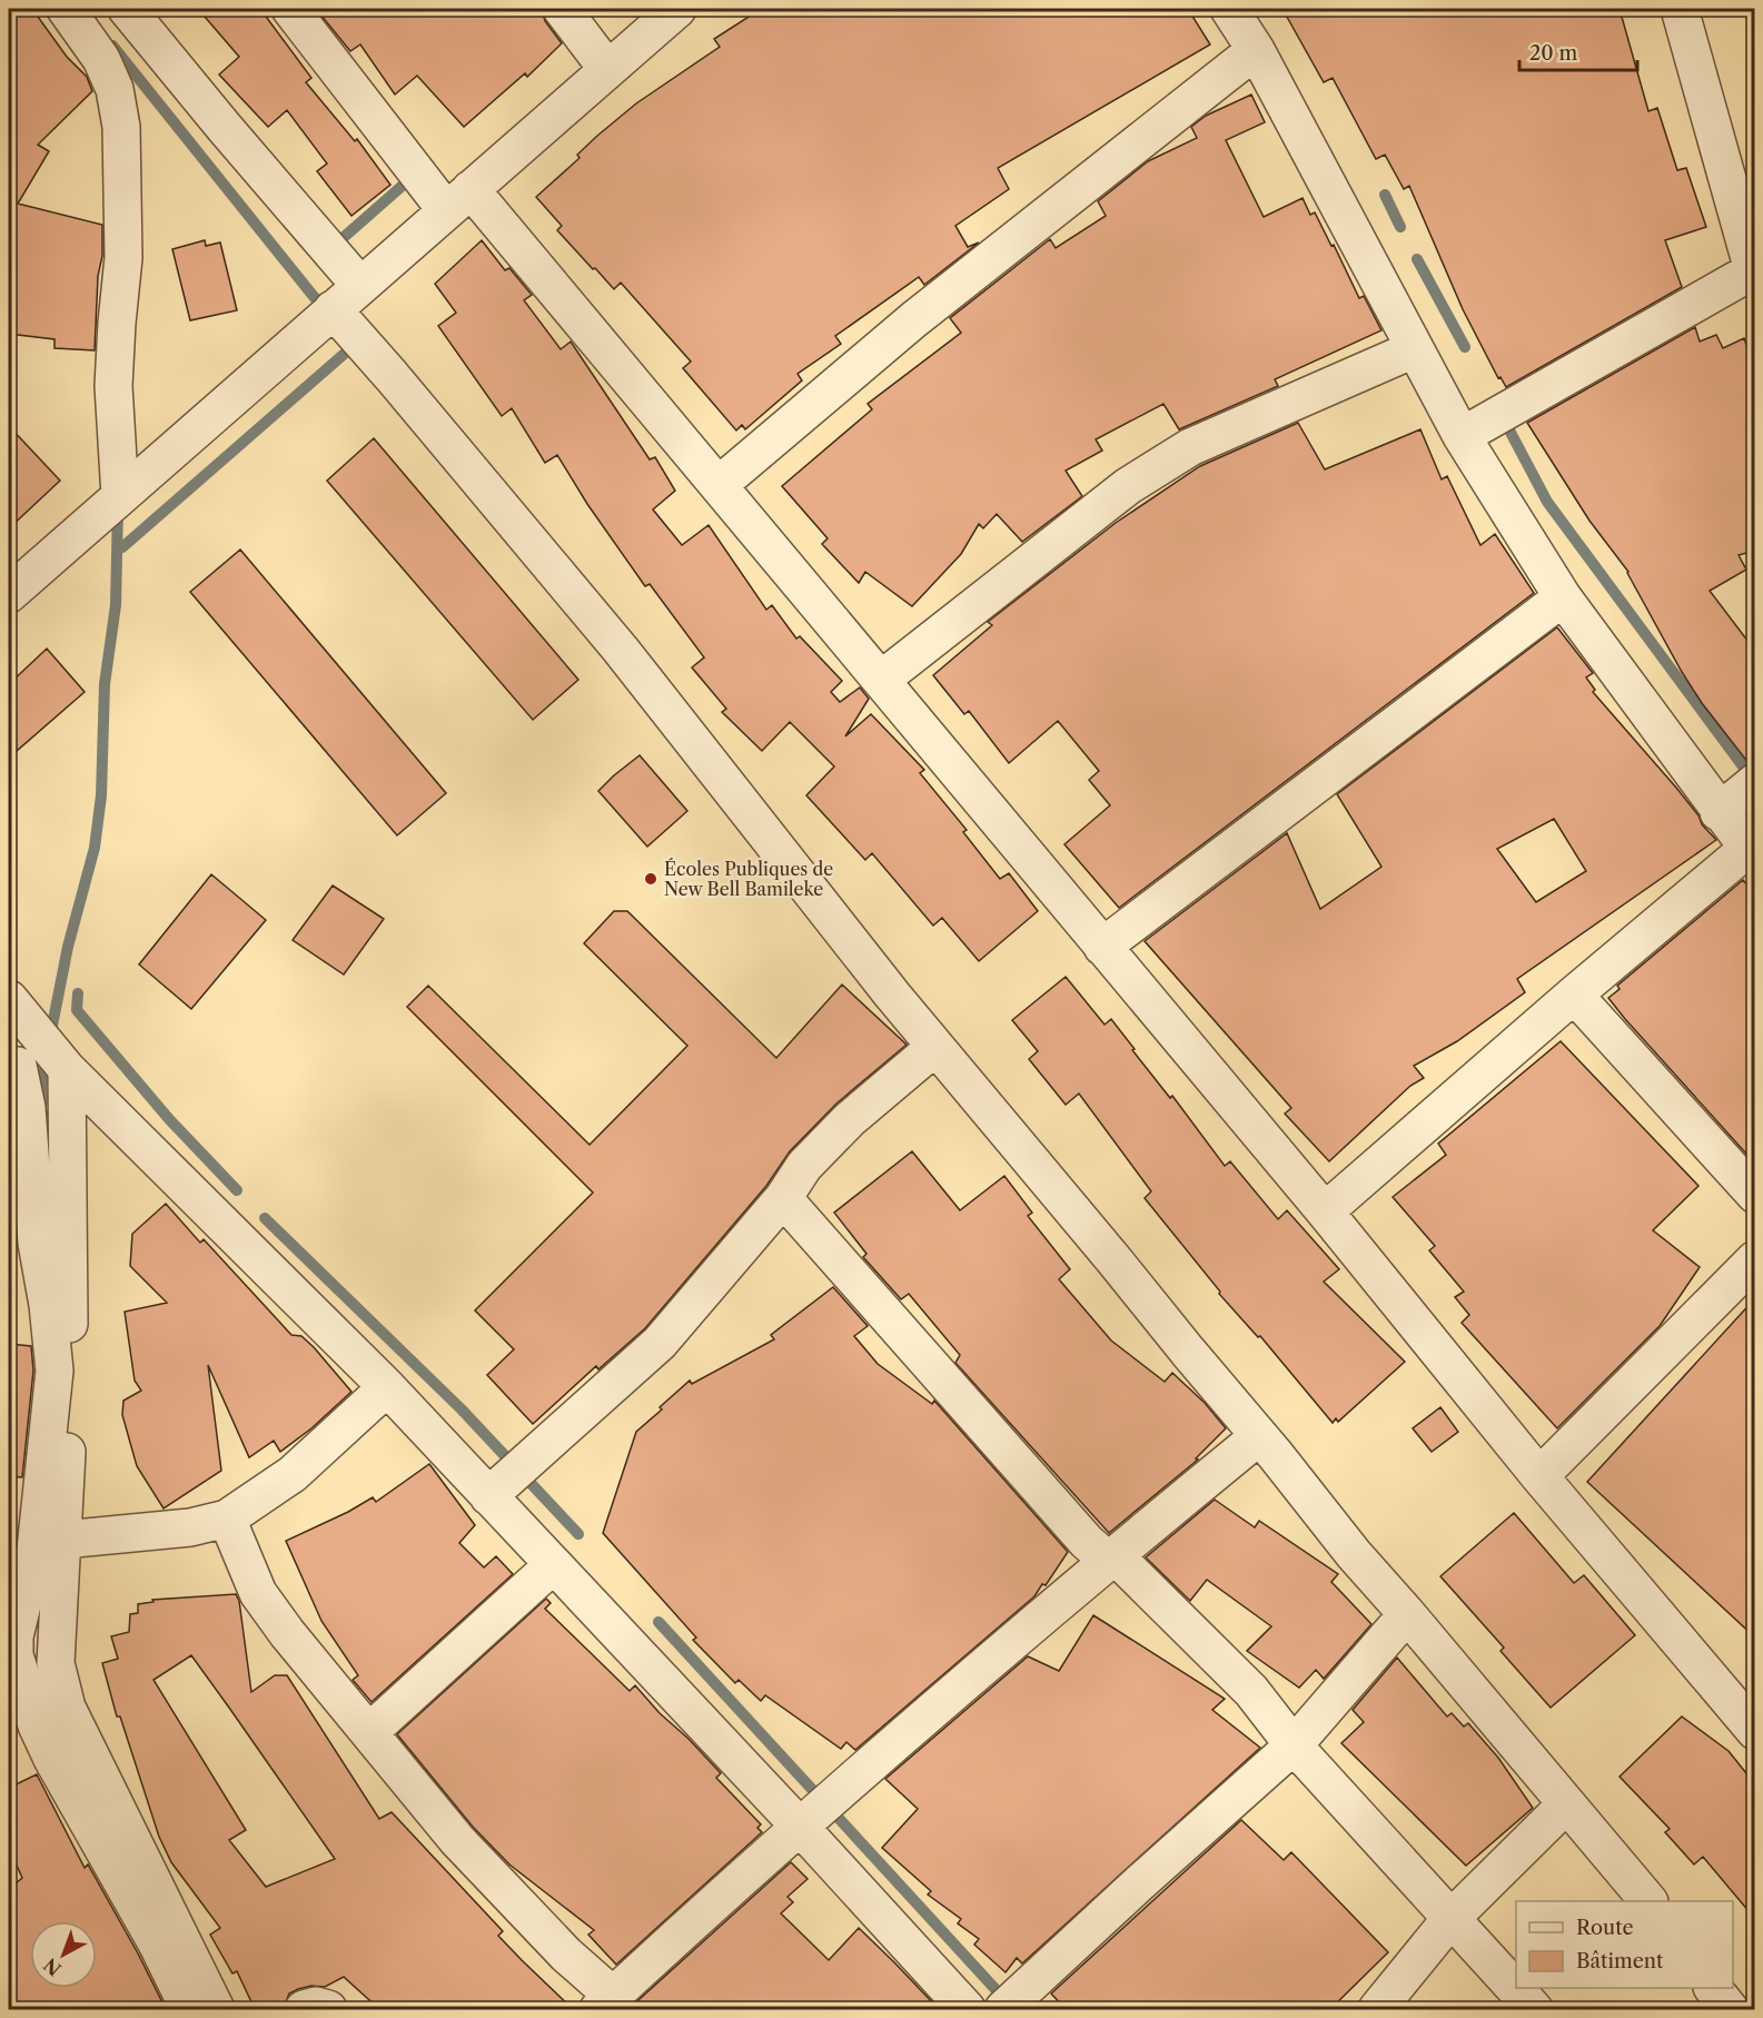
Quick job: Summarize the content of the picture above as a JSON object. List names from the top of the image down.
{
  "places": ["Écoles Publiques de New Bell Bamileke"],
  "legend": ["Route", "Bâtiment"],
  "scale_bar": "20 m",
  "north": "bottom left"
}
